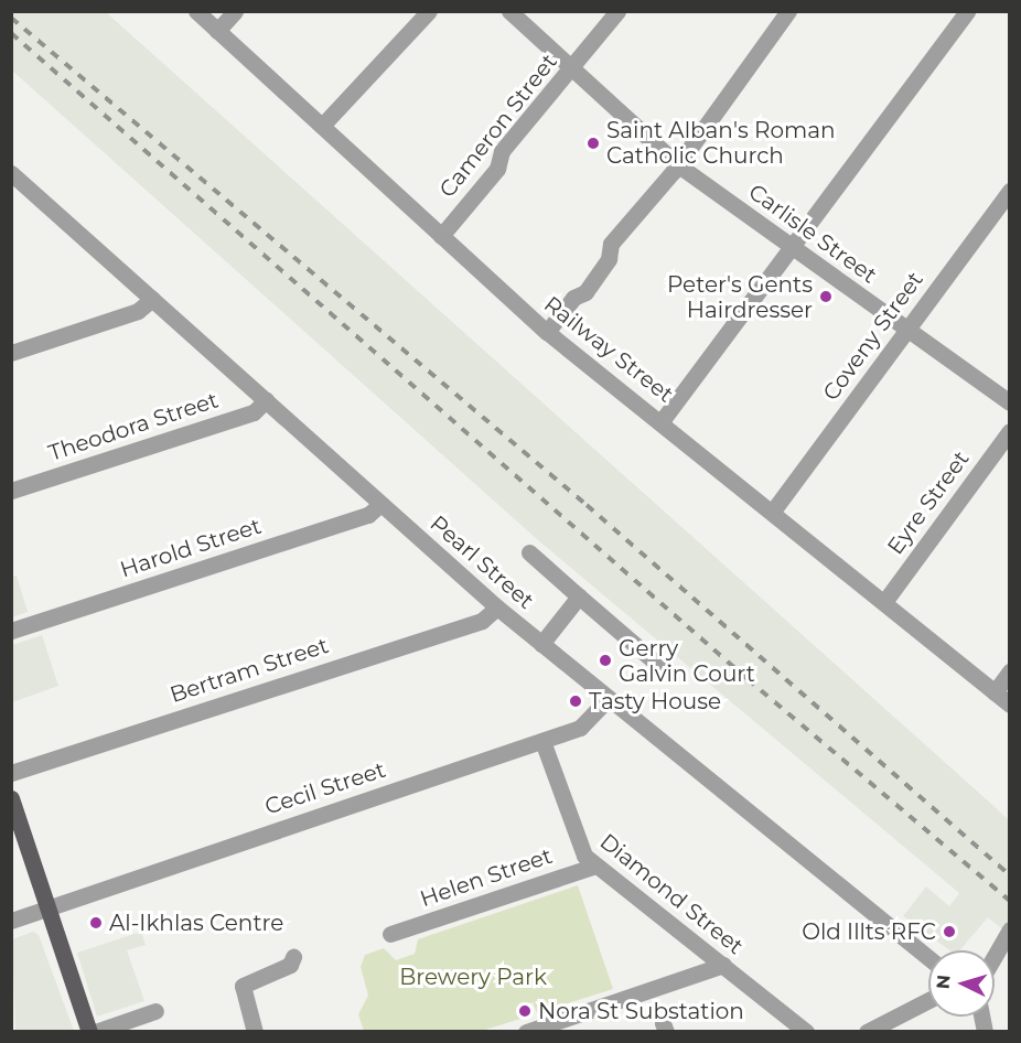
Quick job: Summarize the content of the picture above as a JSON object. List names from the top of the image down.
{
  "streets": {
    "street": [
      "Cameron Street",
      "Carlisle Street",
      "Coveny Street",
      "Railway Street",
      "Theodora Street",
      "Eyre Street",
      "Harold Street",
      "Pearl Street",
      "Bertram Street",
      "Cecil Street",
      "Helen Street",
      "Diamond Street"
    ]
  },
  "crossings": [
    ["Cameron Street", "Carlisle Street"],
    ["Cameron Street", "Railway Street"],
    ["Carlisle Street", "Coveny Street"],
    ["Coveny Street", "Railway Street"],
    ["Railway Street", "Eyre Street"],
    ["Theodora Street", "Pearl Street"],
    ["Harold Street", "Pearl Street"],
    ["Pearl Street", "Bertram Street"],
    ["Pearl Street", "Cecil Street"],
    ["Cecil Street", "Diamond Street"],
    ["Helen Street", "Diamond Street"]
  ],
  "parks": ["Brewery Park"],
  "places": [
    "Saint Alban's Roman Catholic Church",
    "Peter's Gents Hairdresser",
    "Gerry Galvin Court",
    "Tasty House",
    "Al-Ikhlas Centre",
    "Old Illts RFC",
    "Nora St Substation"
  ],
  "north": "left"
}
